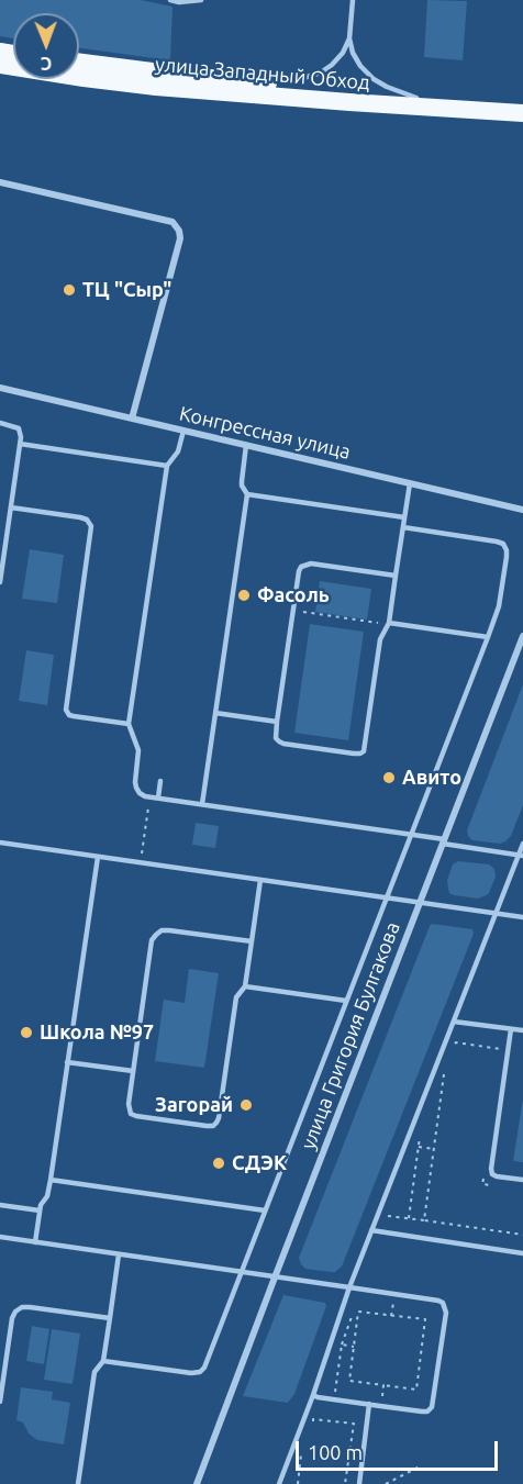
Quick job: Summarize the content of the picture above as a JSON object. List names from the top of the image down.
{
  "streets": {
    "highway": ["улица Западный Обход"],
    "street": ["Конгрессная улица", "улица Григория Булгакова"]
  },
  "places": [
    "ТЦ \"Сыр\"",
    "Фасоль",
    "Авито",
    "Школа №97",
    "Загорай",
    "СДЭК"
  ],
  "scale_bar": "100 m",
  "north": "bottom"
}
